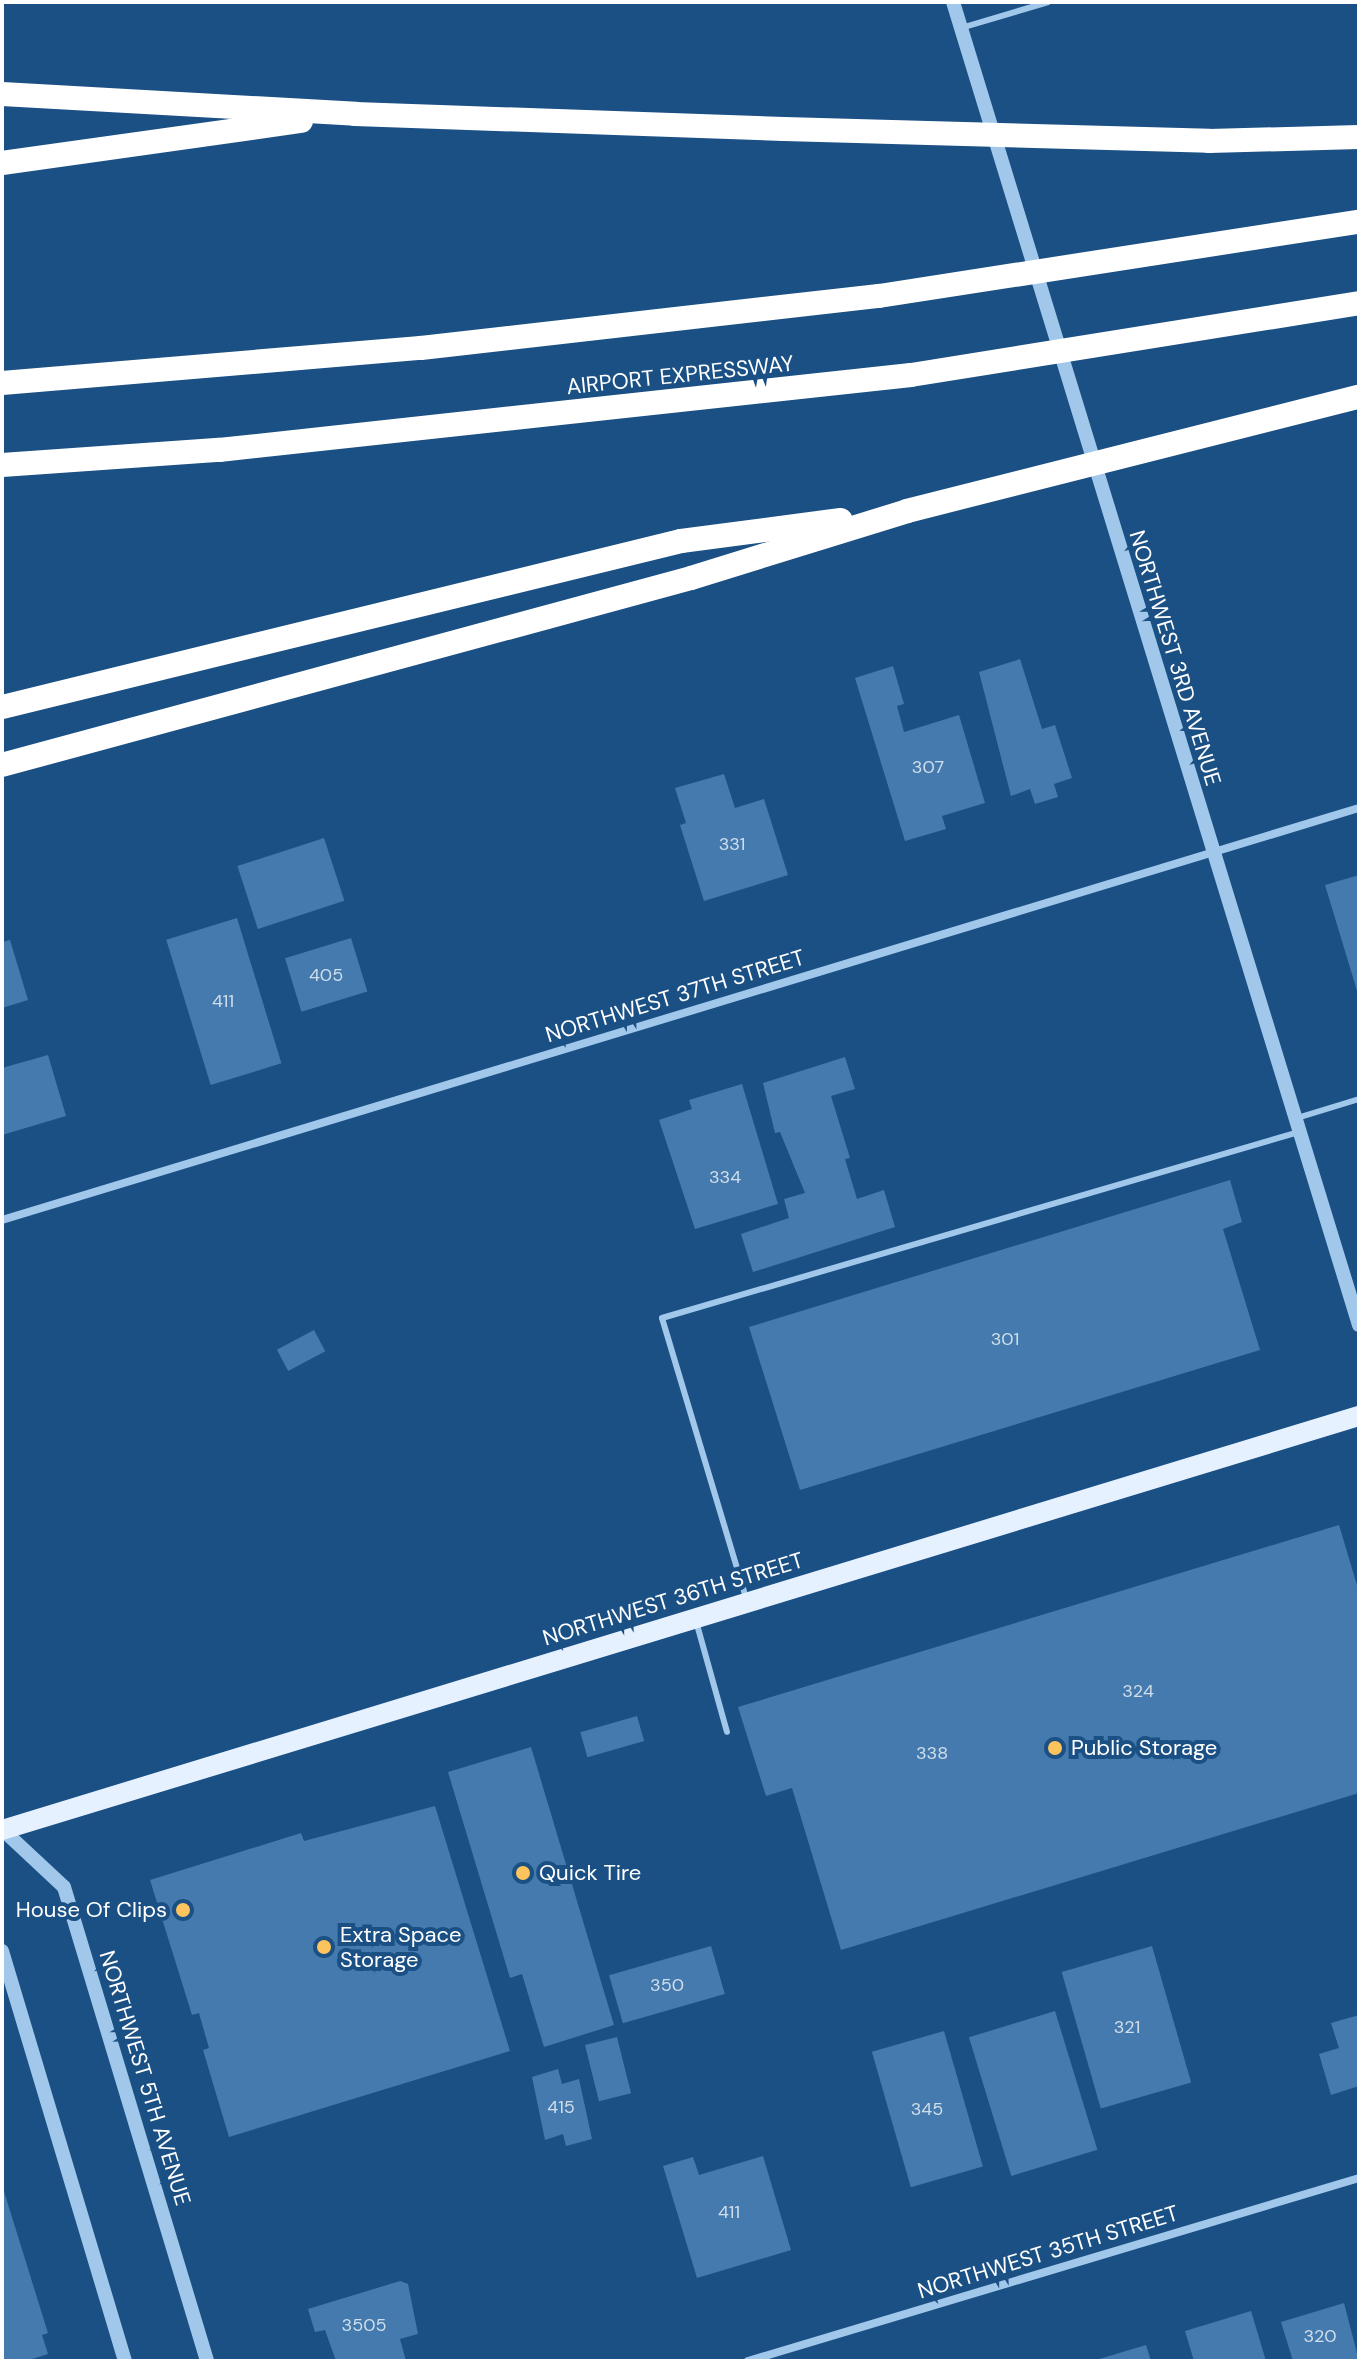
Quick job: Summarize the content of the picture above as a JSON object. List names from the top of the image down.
{
  "streets": {
    "highway": ["AIRPORT EXPRESSWAY"],
    "main road": ["NORTHWEST 36TH STREET"],
    "street": [
      "NORTHWEST 3RD AVENUE",
      "NORTHWEST 37TH STREET",
      "NORTHWEST 5TH AVENUE",
      "NORTHWEST 35TH STREET"
    ]
  },
  "crossings": [
    ["NORTHWEST 3RD AVENUE", "NORTHWEST 37TH STREET"],
    ["NORTHWEST 36TH STREET", "NORTHWEST 5TH AVENUE"]
  ],
  "places": [
    "Public Storage",
    "Quick Tire",
    "House Of Clips",
    "Extra Space Storage"
  ],
  "house_numbers": [
    "307",
    "331",
    "405",
    "411",
    "334",
    "301",
    "324",
    "338",
    "350",
    "321",
    "415",
    "345",
    "411",
    "3505",
    "320"
  ]
}
